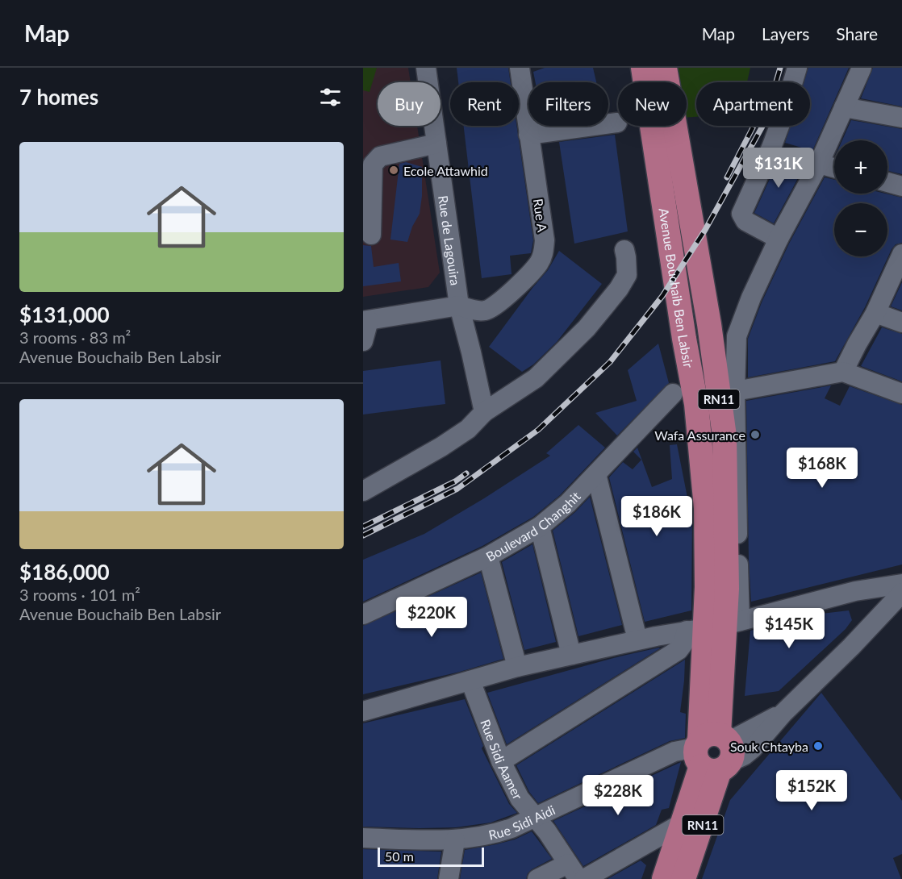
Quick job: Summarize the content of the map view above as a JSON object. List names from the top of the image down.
{
  "streets": {
    "main road": ["Avenue Bouchaib Ben Labsir", "RN11"],
    "street": [
      "Rue A",
      "Rue de Lagouira",
      "Boulevard Changhit",
      "Rue Sidi Aamer",
      "Rue Sidi Aidi"
    ]
  },
  "crossings": [
    ["Rue A", "Rue de Lagouira"],
    ["Avenue Bouchaib Ben Labsir", "Rue Sidi Aidi"],
    ["Rue Sidi Aamer", "Rue Sidi Aidi"]
  ],
  "places": ["Ecole Attawhid", "Wafa Assurance", "Souk Chtayba"],
  "scale_bar": "50 m",
  "page": {
    "header": "Map",
    "nav": ["Map", "Layers", "Share"],
    "heading": "7 homes",
    "chip": [
      "Buy",
      "Rent",
      "Filters",
      "New",
      "Apartment"
    ],
    "list": [
      {
        "name": "$131,000",
        "note": "3 rooms · 83 m² · Avenue Bouchaib Ben Labsir"
      },
      {
        "name": "$186,000",
        "note": "3 rooms · 101 m² · Avenue Bouchaib Ben Labsir"
      }
    ],
    "map_buttons": ["+", "−"],
    "price": [
      "$131K",
      "$168K",
      "$186K",
      "$220K",
      "$145K",
      "$152K",
      "$228K"
    ],
    "scale": "50 m"
  }
}
